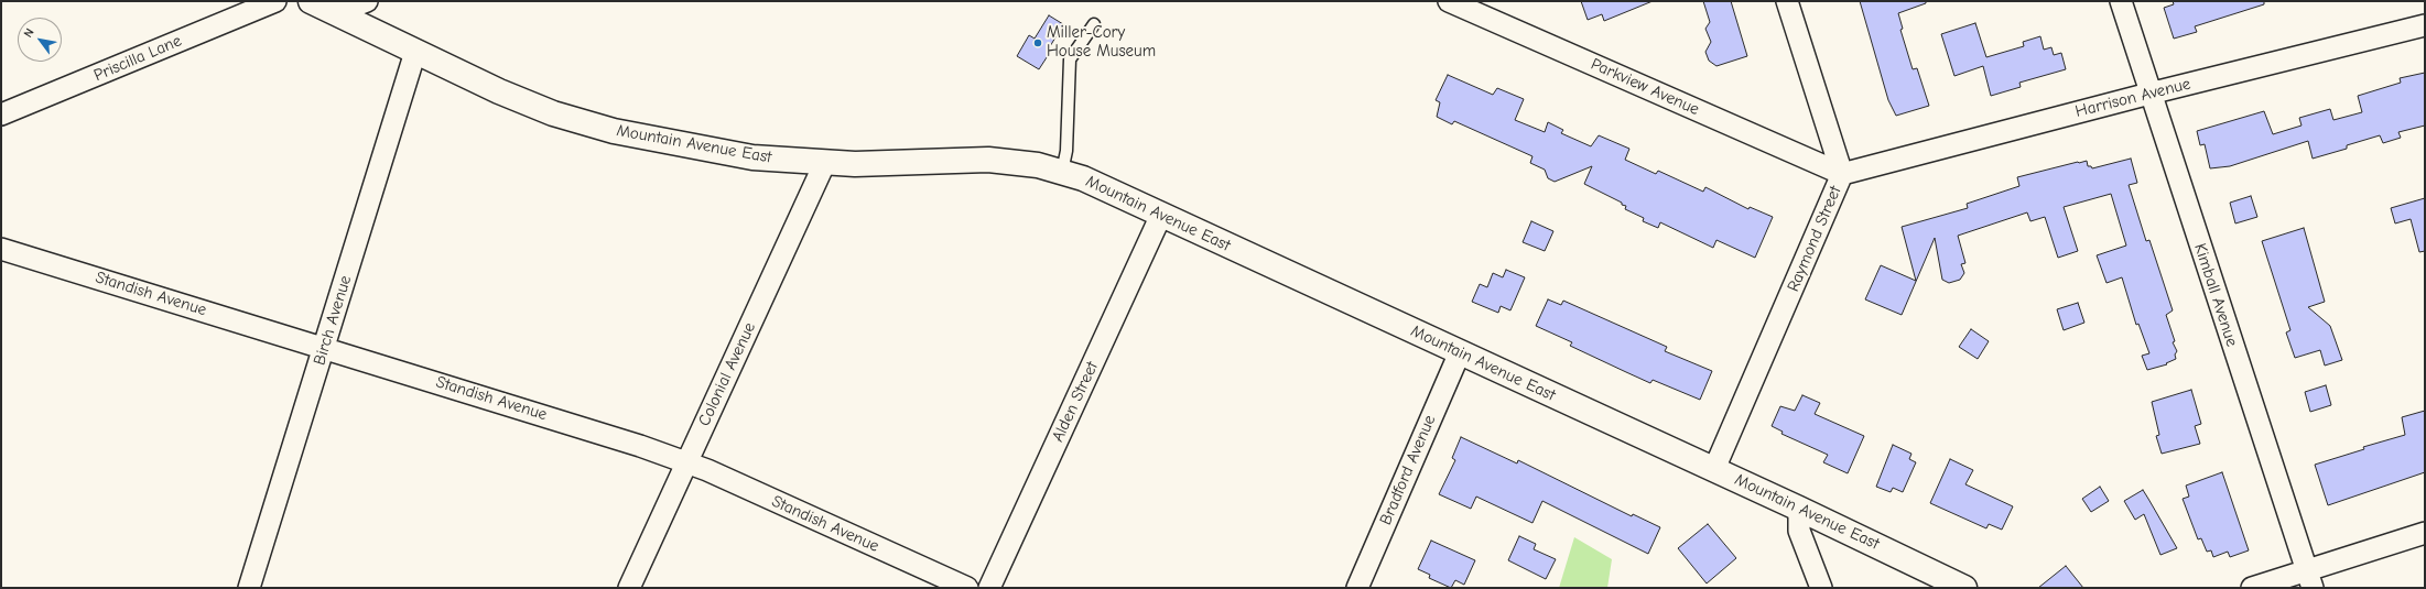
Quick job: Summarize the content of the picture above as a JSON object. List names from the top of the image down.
{
  "streets": {
    "street": [
      "Priscilla Lane",
      "Parkview Avenue",
      "Harrison Avenue",
      "Mountain Avenue East",
      "Raymond Street",
      "Standish Avenue",
      "Kimball Avenue",
      "Birch Avenue",
      "Colonial Avenue",
      "Alden Street",
      "Bradford Avenue"
    ]
  },
  "crossings": [
    ["Parkview Avenue", "Harrison Avenue"],
    ["Parkview Avenue", "Raymond Street"],
    ["Harrison Avenue", "Raymond Street"],
    ["Harrison Avenue", "Kimball Avenue"],
    ["Mountain Avenue East", "Raymond Street"],
    ["Mountain Avenue East", "Birch Avenue"],
    ["Mountain Avenue East", "Colonial Avenue"],
    ["Mountain Avenue East", "Alden Street"],
    ["Mountain Avenue East", "Bradford Avenue"],
    ["Standish Avenue", "Birch Avenue"],
    ["Standish Avenue", "Colonial Avenue"]
  ],
  "places": ["Miller-Cory House Museum"],
  "north": "top left"
}
